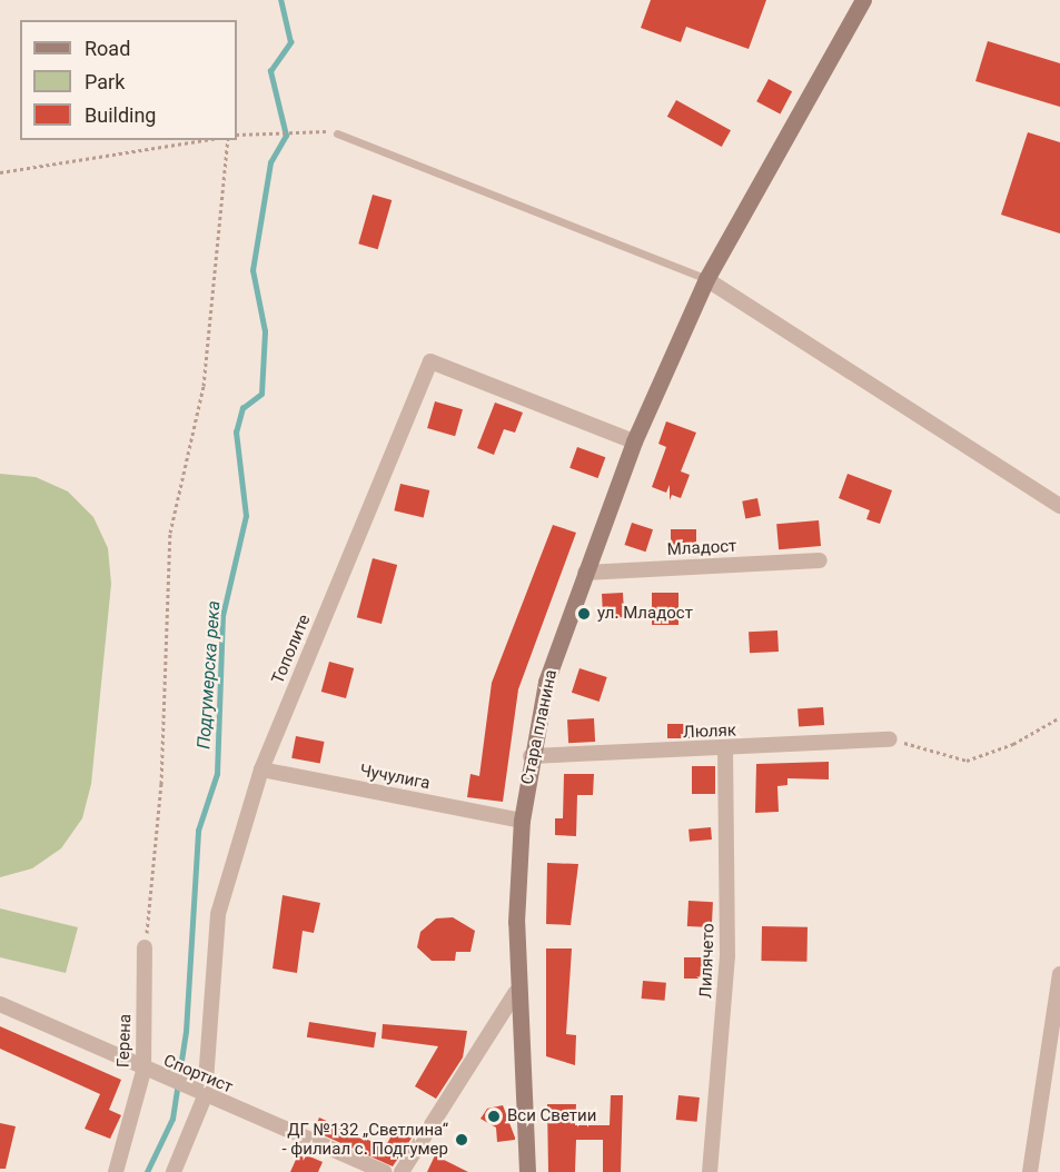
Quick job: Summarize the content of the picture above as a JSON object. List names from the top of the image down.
{
  "streets": {
    "street": [
      "Младост",
      "Тополите",
      "Стара планина",
      "Люляк",
      "Чучулига",
      "Лилячето",
      "Герена",
      "Спортист"
    ]
  },
  "crossings": [
    ["Младост", "Стара планина"],
    ["Тополите", "Стара планина"],
    ["Тополите", "Чучулига"],
    ["Тополите", "Спортист"],
    ["Стара планина", "Люляк"],
    ["Стара планина", "Чучулига"],
    ["Люляк", "Лилячето"],
    ["Герена", "Спортист"]
  ],
  "water": ["Подгумерска река"],
  "places": ["ул. Младост", "Вси Светии", "ДГ №132 „Светлина“ - филиал с. Подгумер"],
  "legend": ["Road", "Park", "Building"]
}
